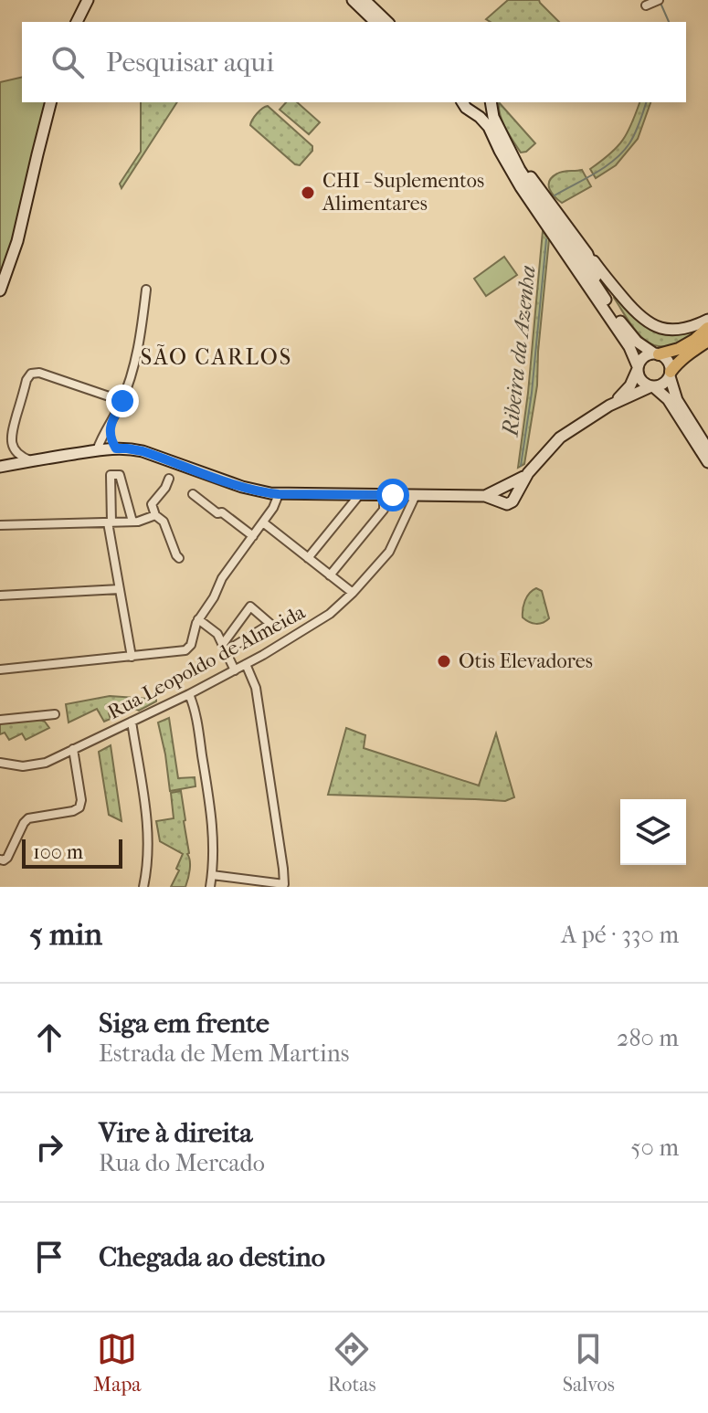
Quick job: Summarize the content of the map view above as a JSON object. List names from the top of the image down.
{
  "streets": {
    "street": ["Rua Leopoldo de Almeida"]
  },
  "districts": ["SÃO CARLOS"],
  "water": ["Ribeira da Azenha"],
  "places": ["CHI - Suplementos Alimentares", "Otis Elevadores"],
  "scale_bar": "100 m",
  "page": {
    "search": "Pesquisar aqui",
    "scale": "100 m",
    "heading": ["5 min", "A pé · 330 m"],
    "list": [
      ["Siga em frente", "Estrada de Mem Martins", "280 m"],
      ["Vire à direita", "Rua do Mercado", "50 m"],
      "Chegada ao destino"
    ],
    "nav": ["Mapa", "Rotas", "Salvos"]
  }
}
